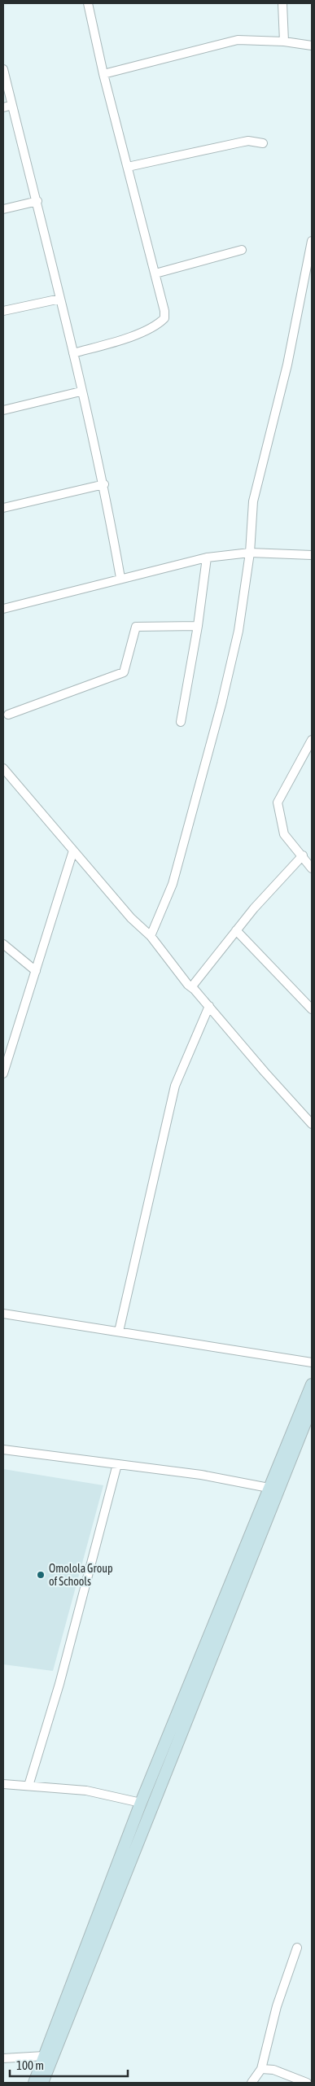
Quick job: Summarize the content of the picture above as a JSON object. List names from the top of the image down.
{
  "places": ["Omolola Group of Schools"],
  "scale_bar": "100 m"
}
